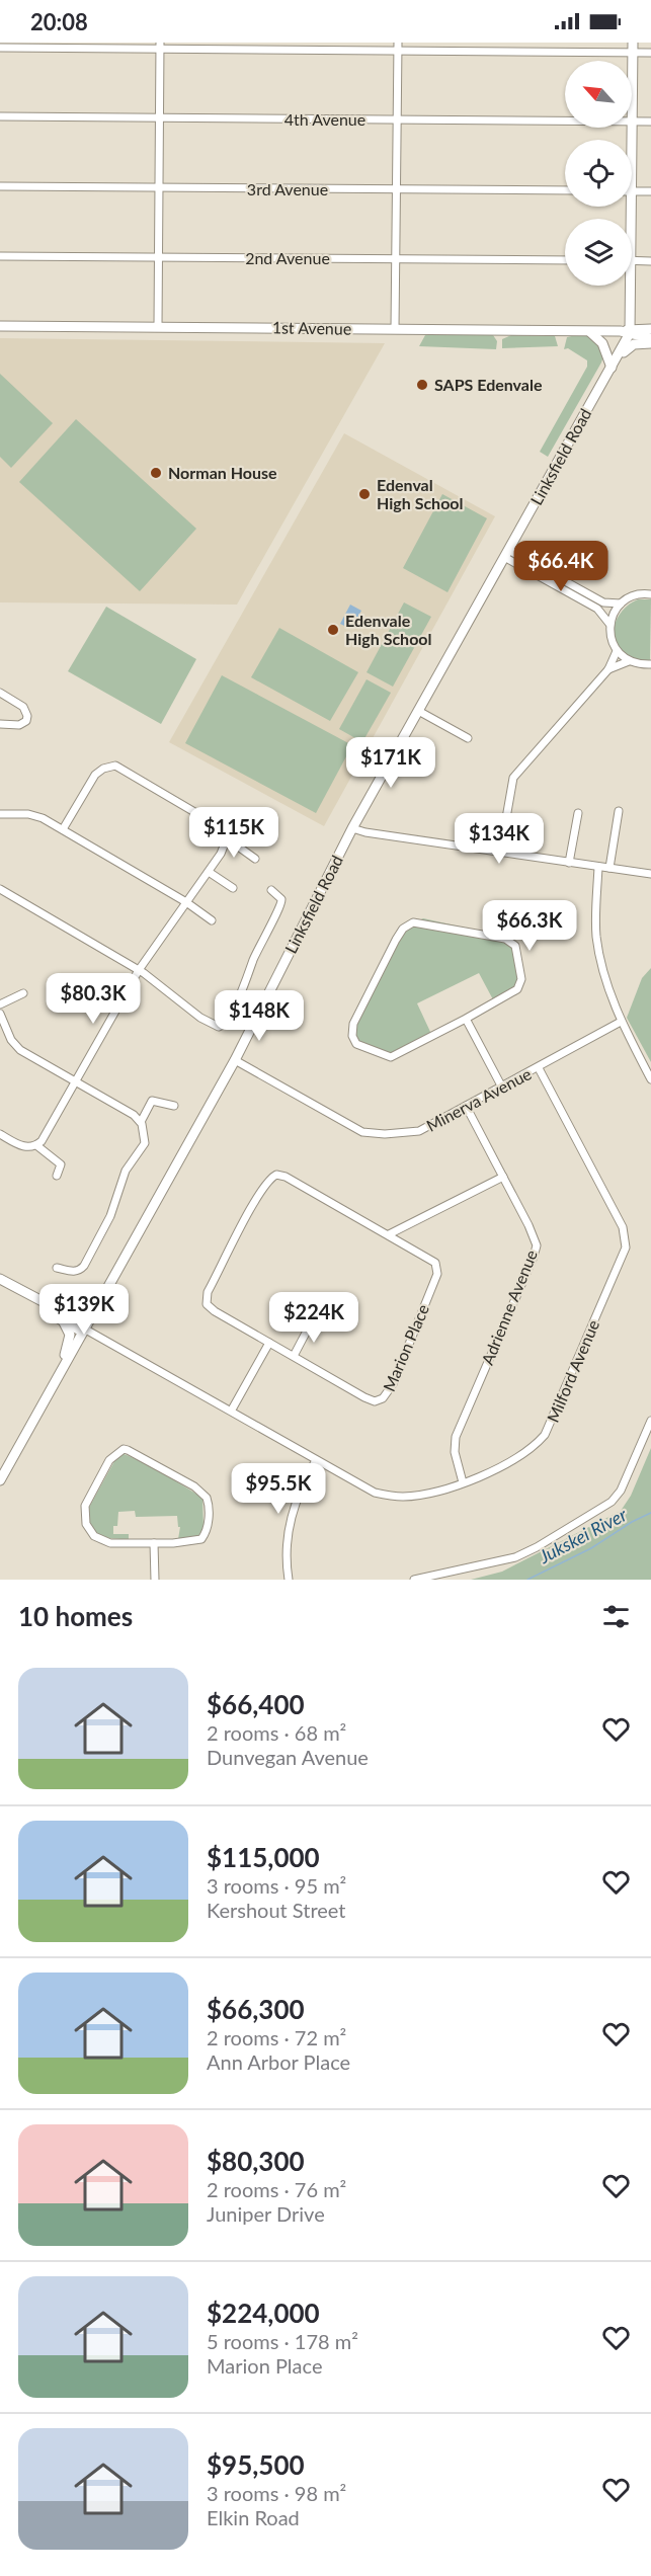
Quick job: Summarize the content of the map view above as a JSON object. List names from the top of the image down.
{
  "streets": {
    "main road": ["1st Avenue", "Linksfield Road"],
    "street": [
      "4th Avenue",
      "3rd Avenue",
      "2nd Avenue",
      "Minerva Avenue",
      "Adrienne Avenue",
      "Marion Place",
      "Milford Avenue"
    ]
  },
  "crossings": [
    ["1st Avenue", "Linksfield Road"],
    ["Linksfield Road", "Minerva Avenue"],
    ["Linksfield Road", "Milford Avenue"],
    ["Minerva Avenue", "Adrienne Avenue"],
    ["Minerva Avenue", "Milford Avenue"],
    ["Adrienne Avenue", "Milford Avenue"]
  ],
  "water": ["Jukskei River"],
  "places": [
    "SAPS Edenvale",
    "Norman House",
    "Edenval High School",
    "Edenvale High School"
  ],
  "north": "top left",
  "page": {
    "status": "20:08",
    "price": [
      "$66.4K",
      "$171K",
      "$115K",
      "$134K",
      "$66.3K",
      "$80.3K",
      "$148K",
      "$139K",
      "$224K",
      "$95.5K"
    ],
    "heading": "10 homes",
    "list": [
      {
        "name": "$66,400",
        "note": "2 rooms · 68 m² · Dunvegan Avenue"
      },
      {
        "name": "$115,000",
        "note": "3 rooms · 95 m² · Kershout Street"
      },
      {
        "name": "$66,300",
        "note": "2 rooms · 72 m² · Ann Arbor Place"
      },
      {
        "name": "$80,300",
        "note": "2 rooms · 76 m² · Juniper Drive"
      },
      {
        "name": "$224,000",
        "note": "5 rooms · 178 m² · Marion Place"
      },
      {
        "name": "$95,500",
        "note": "3 rooms · 98 m² · Elkin Road"
      }
    ]
  }
}
